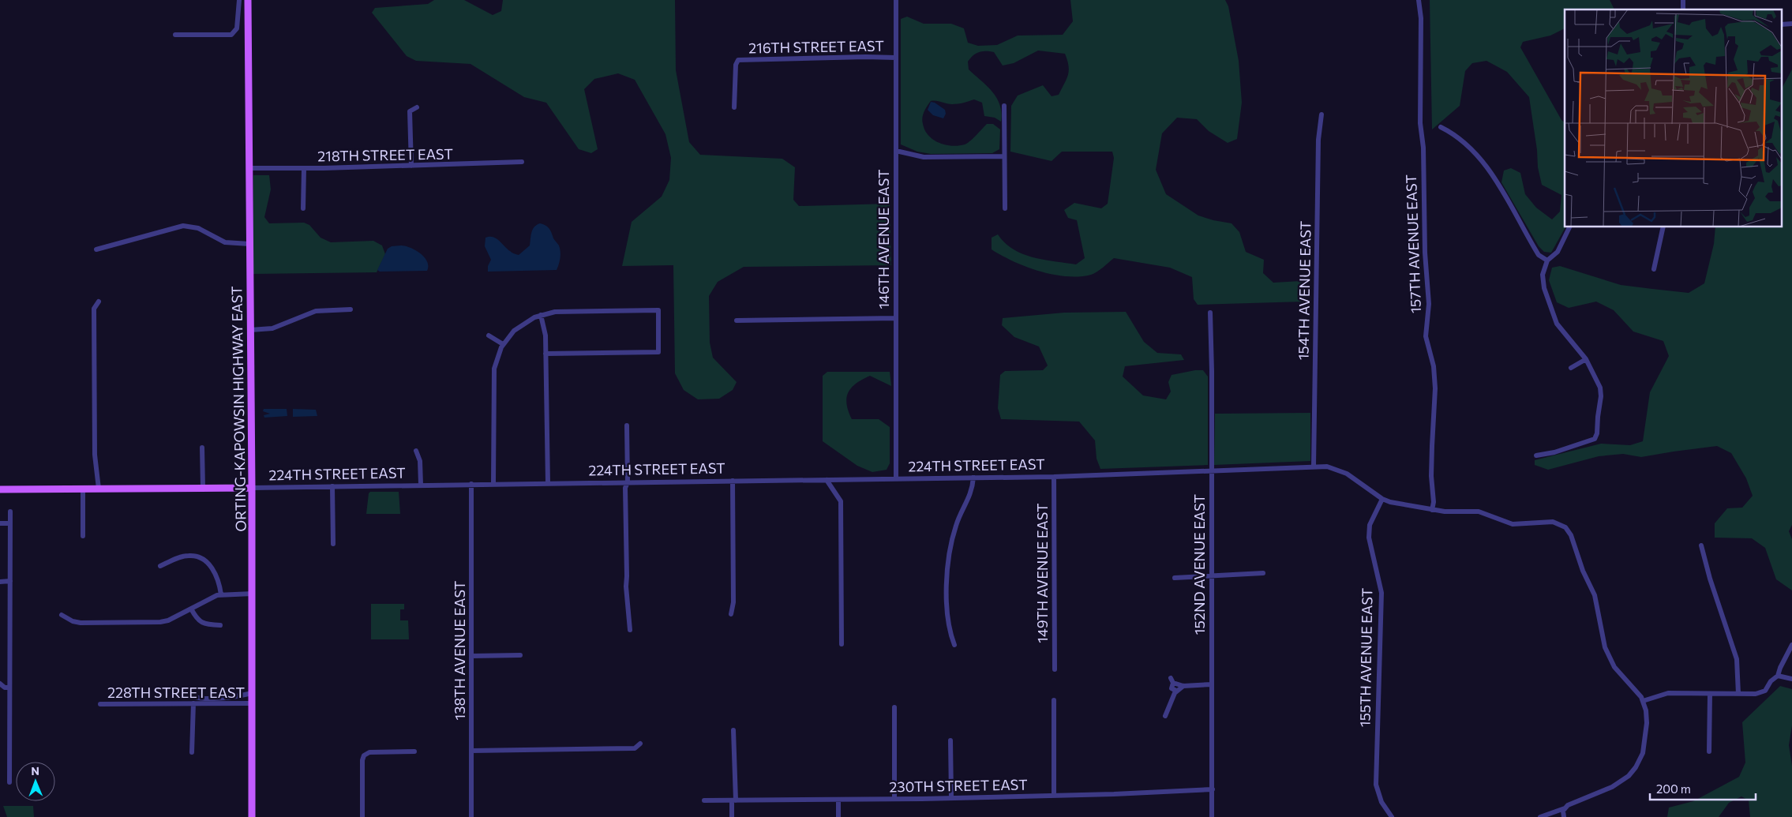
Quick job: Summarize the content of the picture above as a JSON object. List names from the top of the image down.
{
  "streets": {
    "main road": ["ORTING-KAPOWSIN HIGHWAY EAST", "224TH STREET EAST"],
    "street": [
      "216TH STREET EAST",
      "218TH STREET EAST",
      "146TH AVENUE EAST",
      "157TH AVENUE EAST",
      "154TH AVENUE EAST",
      "152ND AVENUE EAST",
      "149TH AVENUE EAST",
      "138TH AVENUE EAST",
      "155TH AVENUE EAST",
      "228TH STREET EAST",
      "230TH STREET EAST"
    ]
  },
  "crossings": [
    ["216TH STREET EAST", "146TH AVENUE EAST"],
    ["218TH STREET EAST", "ORTING-KAPOWSIN HIGHWAY EAST"],
    ["146TH AVENUE EAST", "224TH STREET EAST"],
    ["157TH AVENUE EAST", "224TH STREET EAST"],
    ["154TH AVENUE EAST", "224TH STREET EAST"],
    ["ORTING-KAPOWSIN HIGHWAY EAST", "224TH STREET EAST"],
    ["ORTING-KAPOWSIN HIGHWAY EAST", "228TH STREET EAST"],
    ["224TH STREET EAST", "152ND AVENUE EAST"],
    ["224TH STREET EAST", "149TH AVENUE EAST"],
    ["224TH STREET EAST", "138TH AVENUE EAST"],
    ["224TH STREET EAST", "155TH AVENUE EAST"],
    ["152ND AVENUE EAST", "230TH STREET EAST"]
  ],
  "scale_bar": "200 m",
  "north": "top"
}
